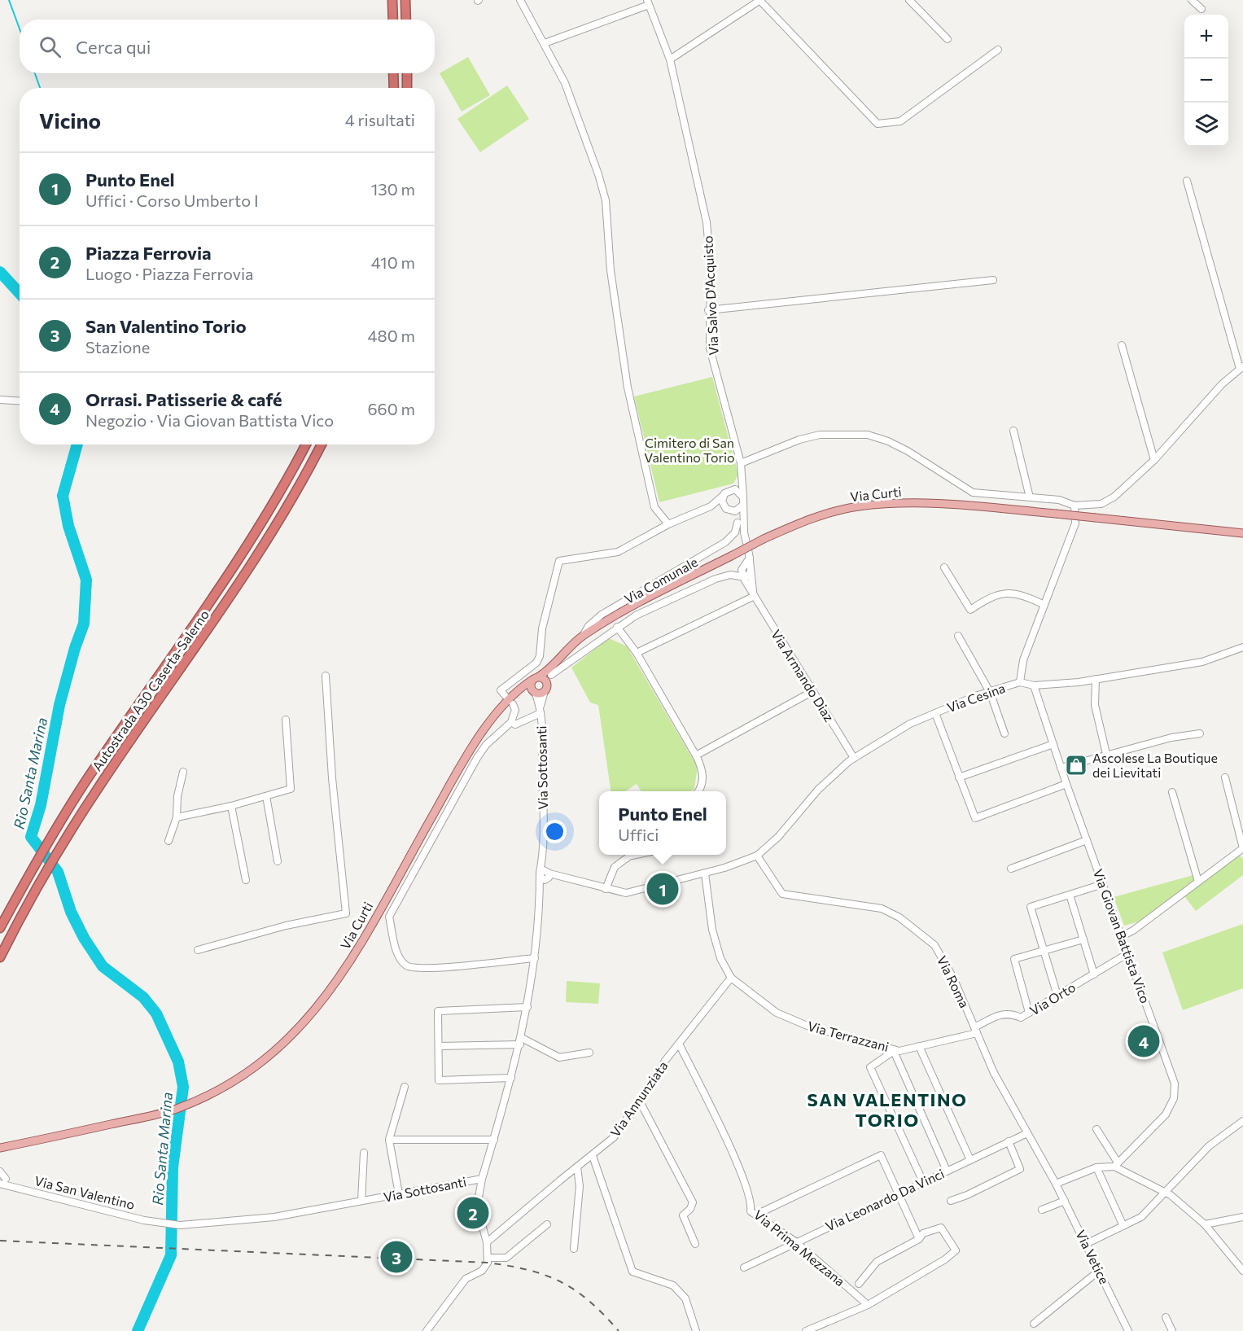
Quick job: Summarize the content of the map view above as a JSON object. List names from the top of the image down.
{
  "streets": {
    "highway": ["Autostrada A30 Caserta-Salerno"],
    "main road": ["Via Curti"],
    "street": [
      "Via Salvo D'Acquisto",
      "Via Comunale",
      "Via Armando Diaz",
      "Via Cesina",
      "Via Sottosanti",
      "Via Giovan Battista Vico",
      "Via Roma",
      "Via Orto",
      "Via Terrazzani",
      "Via Annunziata",
      "Via San Valentino",
      "Via Leonardo Da Vinci",
      "Via Prima Mezzana",
      "Via Vetice"
    ]
  },
  "crossings": [
    ["Via Curti", "Via Comunale"],
    ["Via Curti", "Via Sottosanti"],
    ["Via Armando Diaz", "Via Cesina"],
    ["Via Cesina", "Via Giovan Battista Vico"],
    ["Via Cesina", "Via Roma"],
    ["Via Sottosanti", "Via San Valentino"],
    ["Via Giovan Battista Vico", "Via Orto"],
    ["Via Roma", "Via Orto"],
    ["Via Roma", "Via Terrazzani"],
    ["Via Roma", "Via Leonardo Da Vinci"],
    ["Via Roma", "Via Vetice"],
    ["Via Orto", "Via Terrazzani"],
    ["Via Terrazzani", "Via Annunziata"],
    ["Via Annunziata", "Via Prima Mezzana"],
    ["Via Leonardo Da Vinci", "Via Prima Mezzana"],
    ["Via Leonardo Da Vinci", "Via Vetice"]
  ],
  "districts": ["SAN VALENTINO TORIO"],
  "water": ["Rio Santa Marina"],
  "parks": ["Cimitero di San Valentino Torio"],
  "places": {
    "shop": ["Ascolese La Boutique dei Lievitati"]
  },
  "page": {
    "map_buttons": ["+", "−"],
    "search": "Cerca qui",
    "heading": ["Vicino", "4 risultati"],
    "list": [
      {
        "mark": "1",
        "name": "Punto Enel",
        "note": "Uffici · Corso Umberto I",
        "value": "130 m"
      },
      {
        "mark": "2",
        "name": "Piazza Ferrovia",
        "note": "Luogo · Piazza Ferrovia",
        "value": "410 m"
      },
      {
        "mark": "3",
        "name": "San Valentino Torio",
        "note": "Stazione",
        "value": "480 m"
      },
      {
        "mark": "4",
        "name": "Orrasi. Patisserie & café",
        "note": "Negozio · Via Giovan Battista Vico",
        "value": "660 m"
      }
    ],
    "popup": ["Punto Enel", "Uffici"],
    "pins": [
      "1",
      "4",
      "2",
      "3"
    ]
  }
}
